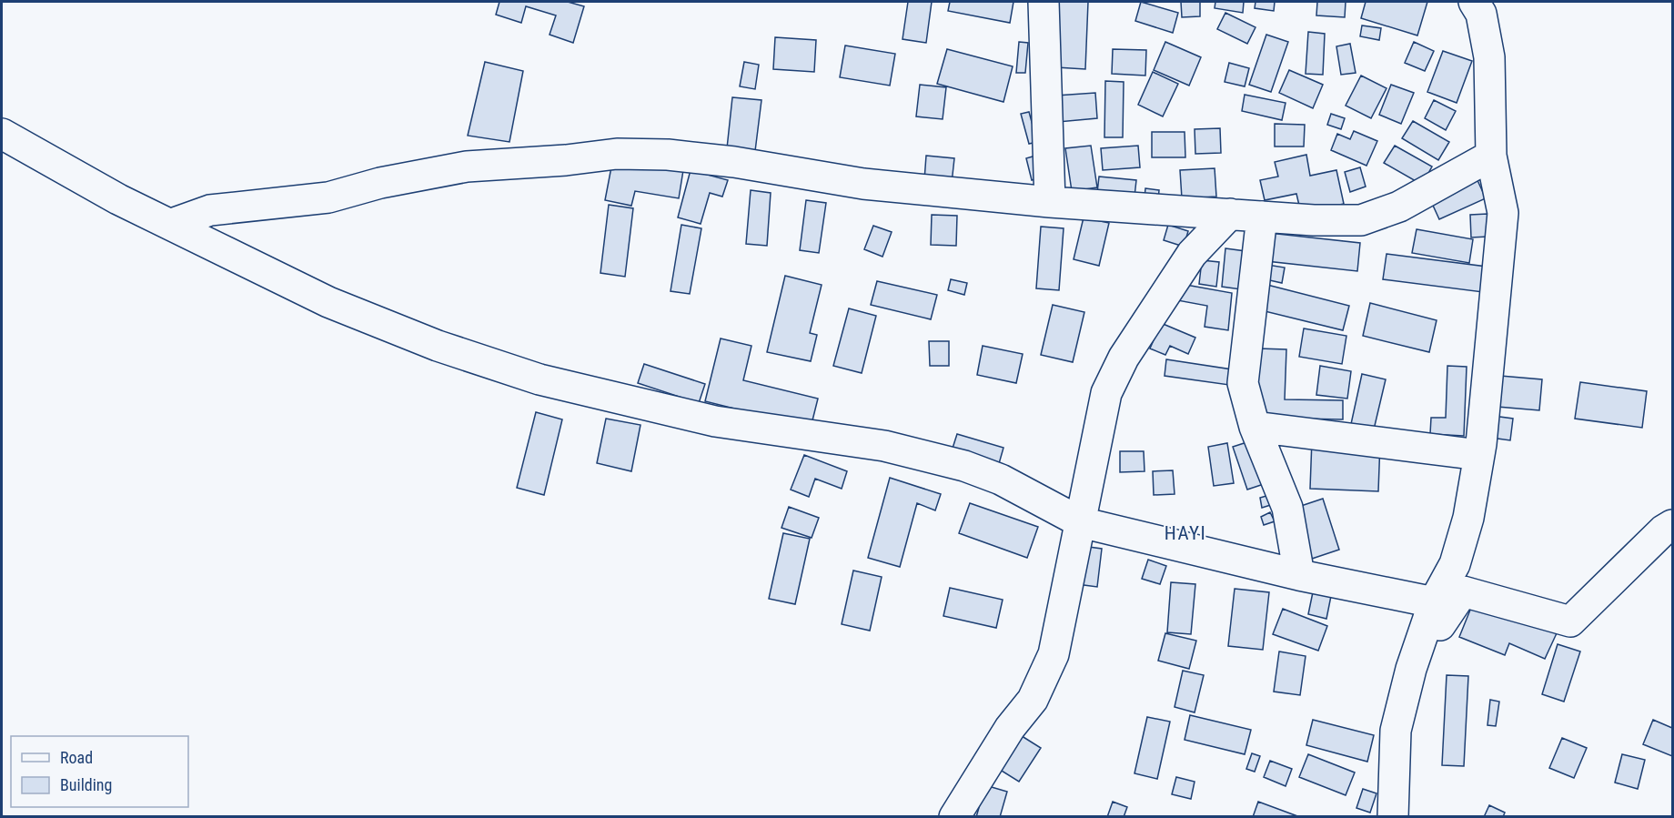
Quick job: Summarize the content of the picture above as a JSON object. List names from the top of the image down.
{
  "districts": ["HAYI"],
  "legend": ["Road", "Building"]
}
